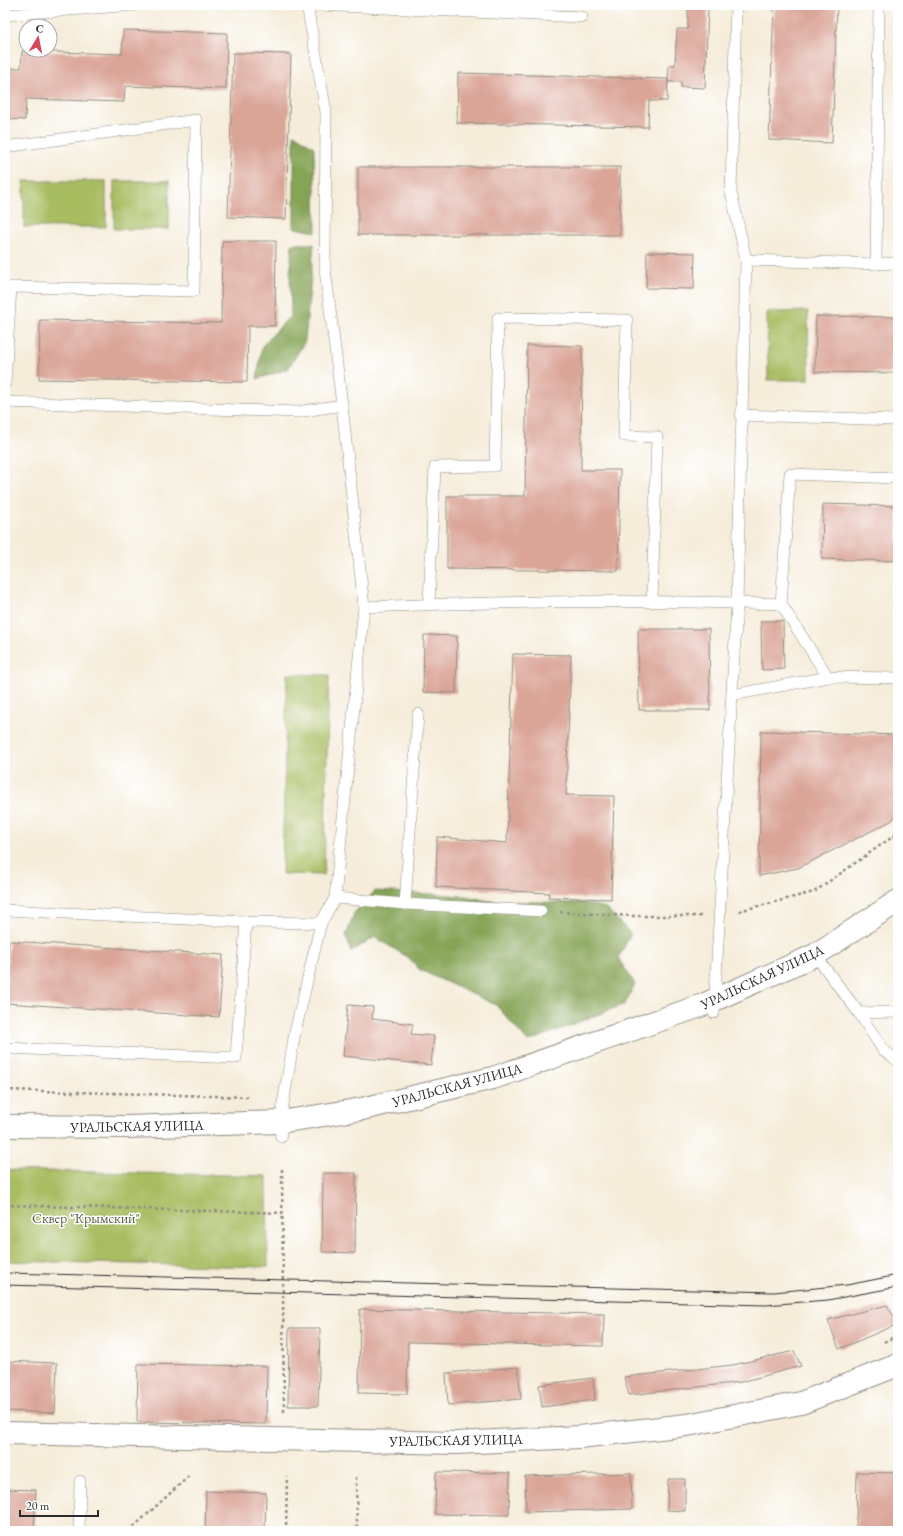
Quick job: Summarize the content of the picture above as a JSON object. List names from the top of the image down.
{
  "streets": {
    "main road": ["УРАЛЬСКАЯ УЛИЦА"]
  },
  "parks": ["Сквер \"Крымский\""],
  "scale_bar": "20 m",
  "north": "top"
}
